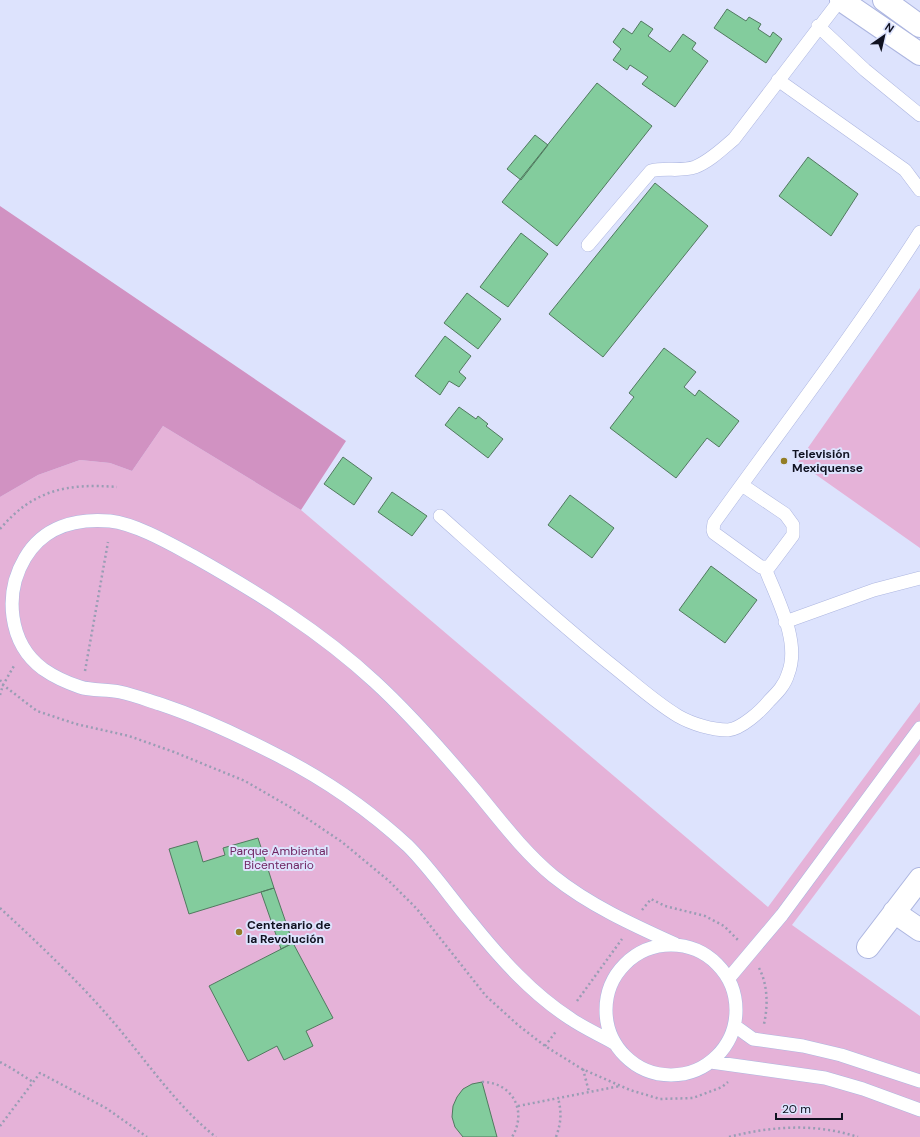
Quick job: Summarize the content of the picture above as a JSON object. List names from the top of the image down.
{
  "parks": ["Parque Ambiental Bicentenario"],
  "places": ["Televisión Mexiquense", "Centenario de la Revolución"],
  "scale_bar": "20 m",
  "north": "top right"
}
